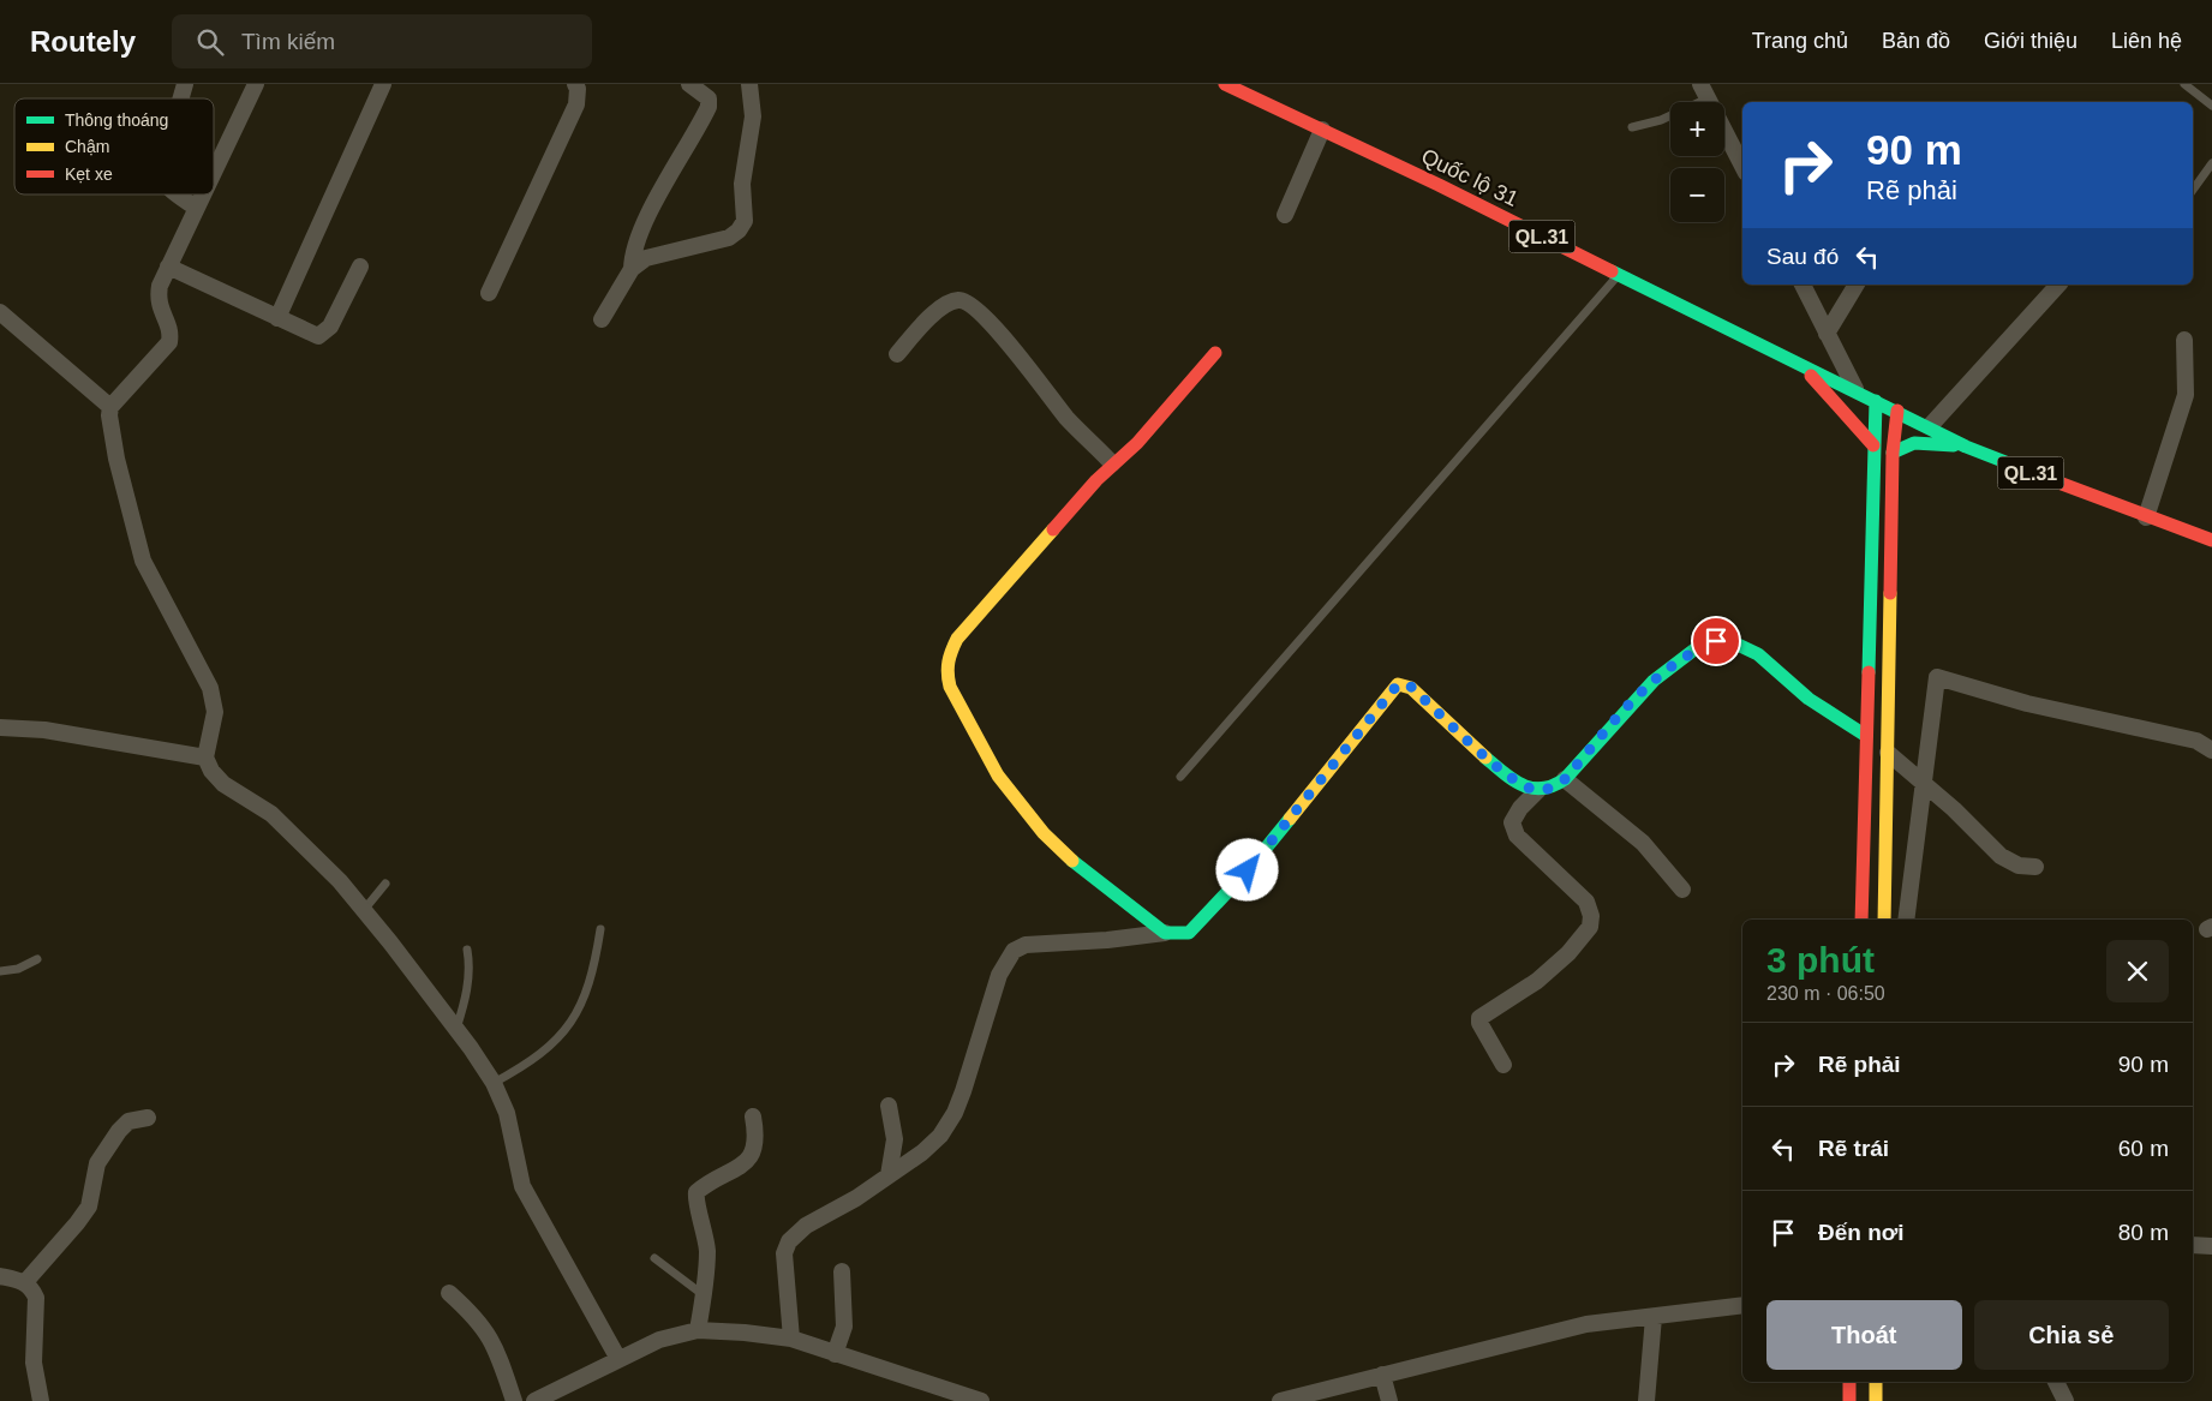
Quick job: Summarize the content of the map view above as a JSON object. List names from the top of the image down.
{
  "streets": {
    "main road": ["Quốc lộ 31", "QL.31"]
  },
  "crossings": [
    ["Quốc lộ 31", "QL.31"]
  ],
  "legend": ["Thông thoáng", "Chậm", "Kẹt xe"],
  "page": {
    "header": "Routely",
    "search": "Tìm kiếm",
    "nav": [
      "Trang chủ",
      "Bản đồ",
      "Giới thiệu",
      "Liên hệ"
    ],
    "map_buttons": ["+", "−"],
    "turn": ["90 m", "Rẽ phải"],
    "then": "Sau đó",
    "heading": ["3 phút", "230 m · 06:50"],
    "list": [
      {
        "name": "Rẽ phải",
        "value": "90 m"
      },
      {
        "name": "Rẽ trái",
        "value": "60 m"
      },
      {
        "name": "Đến nơi",
        "value": "80 m"
      }
    ],
    "buttons": ["Thoát", "Chia sẻ"]
  }
}
